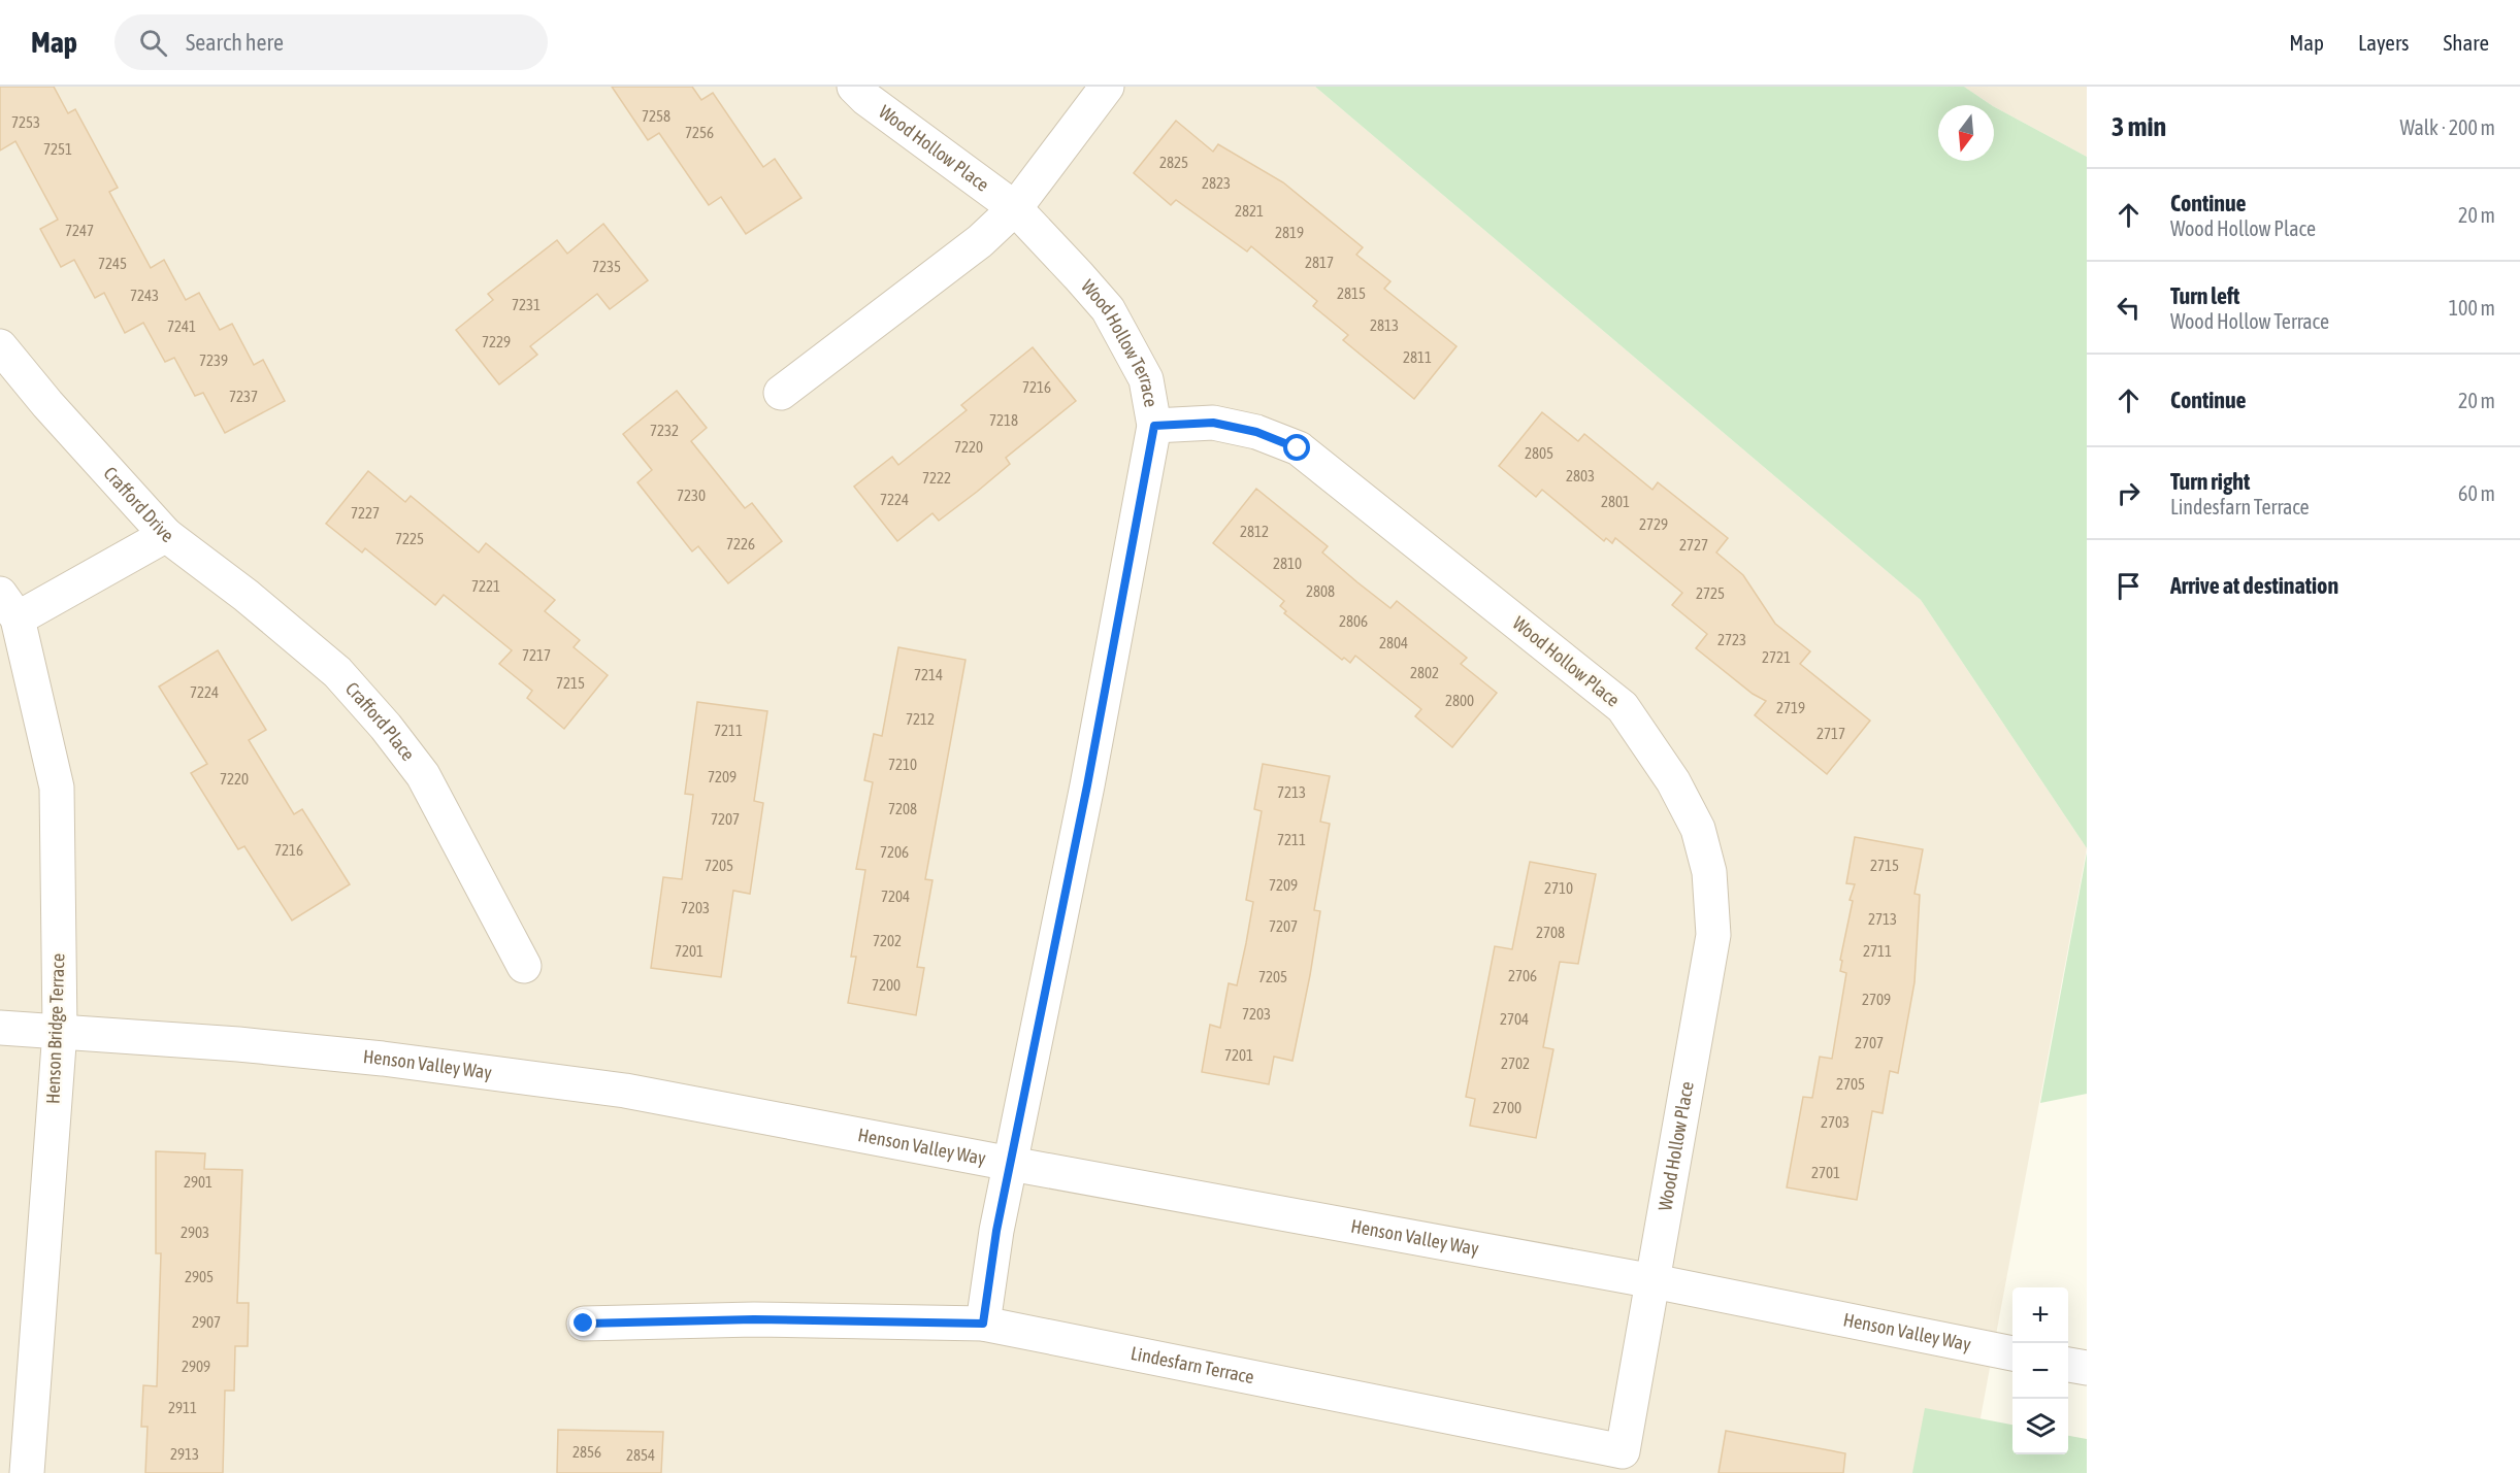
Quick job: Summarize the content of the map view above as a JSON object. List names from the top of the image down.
{
  "streets": {
    "street": [
      "Wood Hollow Place",
      "Wood Hollow Terrace",
      "Crafford Drive",
      "Crafford Place",
      "Henson Bridge Terrace",
      "Henson Valley Way",
      "Lindesfarn Terrace"
    ]
  },
  "crossings": [
    ["Wood Hollow Place", "Wood Hollow Terrace"],
    ["Wood Hollow Place", "Henson Valley Way"],
    ["Wood Hollow Place", "Lindesfarn Terrace"],
    ["Wood Hollow Terrace", "Henson Valley Way"],
    ["Wood Hollow Terrace", "Lindesfarn Terrace"],
    ["Crafford Drive", "Crafford Place"],
    ["Crafford Drive", "Henson Bridge Terrace"],
    ["Henson Bridge Terrace", "Henson Valley Way"],
    ["Henson Valley Way", "Lindesfarn Terrace"]
  ],
  "house_numbers": [
    "7258",
    "7253",
    "7256",
    "7251",
    "2825",
    "2823",
    "2821",
    "7247",
    "2819",
    "2817",
    "7245",
    "7235",
    "2815",
    "7243",
    "7231",
    "2813",
    "7241",
    "7229",
    "2811",
    "7239",
    "7216",
    "7237",
    "7218",
    "7232",
    "7220",
    "2805",
    "2803",
    "7222",
    "7230",
    "7224",
    "2801",
    "7227",
    "2729",
    "2812",
    "7225",
    "7226",
    "2727",
    "2810",
    "7221",
    "2808",
    "2725",
    "2806",
    "2723",
    "2804",
    "7217",
    "2721",
    "2802",
    "7214",
    "7215",
    "7224",
    "2800",
    "2719",
    "7212",
    "7211",
    "2717",
    "7210",
    "7209",
    "7220",
    "7213",
    "7208",
    "7207",
    "7211",
    "7216",
    "7206",
    "7205",
    "2715",
    "7209",
    "2710",
    "7204",
    "7203",
    "2713",
    "7207",
    "2708",
    "7202",
    "7201",
    "2711",
    "2706",
    "7205",
    "7200",
    "2709",
    "7203",
    "2704",
    "2707",
    "7201",
    "2702",
    "2705",
    "2700",
    "2703",
    "2701",
    "2901",
    "2903",
    "2905",
    "2907",
    "2909",
    "2911",
    "2856",
    "2913",
    "2854"
  ],
  "north": "bottom",
  "page": {
    "header": "Map",
    "search": "Search here",
    "nav": ["Map", "Layers", "Share"],
    "heading": ["3 min", "Walk · 200 m"],
    "list": [
      ["Continue", "Wood Hollow Place", "20 m"],
      ["Turn left", "Wood Hollow Terrace", "100 m"],
      ["Continue", "20 m"],
      ["Turn right", "Lindesfarn Terrace", "60 m"],
      "Arrive at destination"
    ],
    "map_buttons": ["+", "−"]
  }
}
